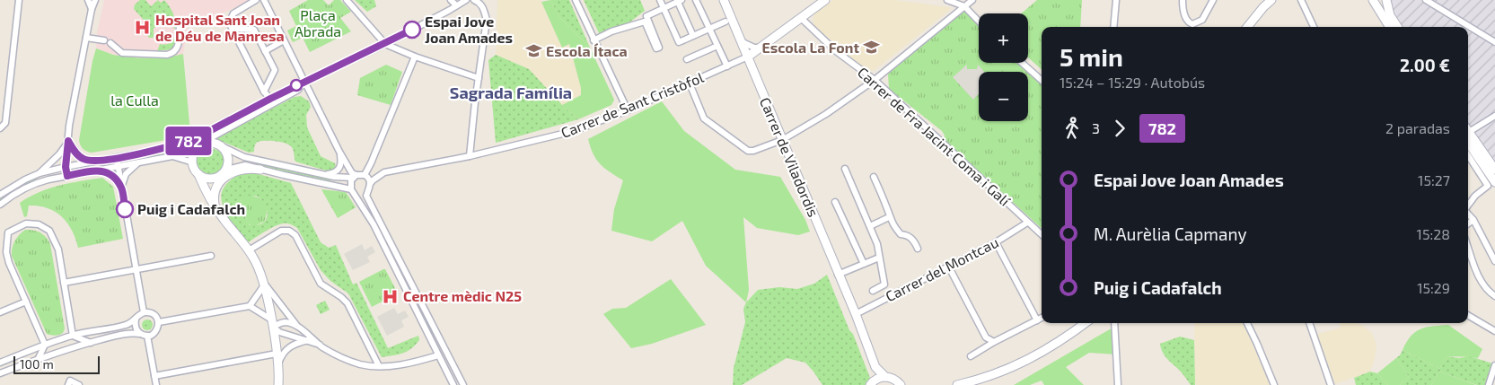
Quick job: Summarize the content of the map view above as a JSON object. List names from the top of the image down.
{
  "streets": {
    "street": [
      "Carrer de Sant Cristòfol",
      "Carrer de Fra Jacint Coma i Galí",
      "Carrer de Viladordis",
      "Carrer del Montcau"
    ]
  },
  "crossings": [
    ["Carrer de Sant Cristòfol", "Carrer de Fra Jacint Coma i Galí"],
    ["Carrer de Sant Cristòfol", "Carrer de Viladordis"],
    ["Carrer de Fra Jacint Coma i Galí", "Carrer del Montcau"],
    ["Carrer de Viladordis", "Carrer del Montcau"]
  ],
  "districts": ["Sagrada Família"],
  "parks": ["Plaça Abrada", "la Culla"],
  "places": {
    "hospital": ["Hospital Sant Joan de Déu de Manresa", "Centre mèdic N25"],
    "other": ["Espai Jove Joan Amades", "Puig i Cadafalch"],
    "school or university": ["Escola La Font", "Escola Ítaca"]
  },
  "lines": ["bus line 782"],
  "scale_bar": "100 m",
  "page": {
    "on_map": "782",
    "map_buttons": ["+", "−"],
    "heading": ["5 min", "15:24 – 15:29 · Autobús", "2.00 €"],
    "legs": ["3", "782", "2 paradas"],
    "list": [
      {
        "name": "Espai Jove Joan Amades",
        "value": "15:27"
      },
      {
        "name": "M. Aurèlia Capmany",
        "value": "15:28"
      },
      {
        "name": "Puig i Cadafalch",
        "value": "15:29"
      }
    ],
    "scale": "100 m"
  }
}
